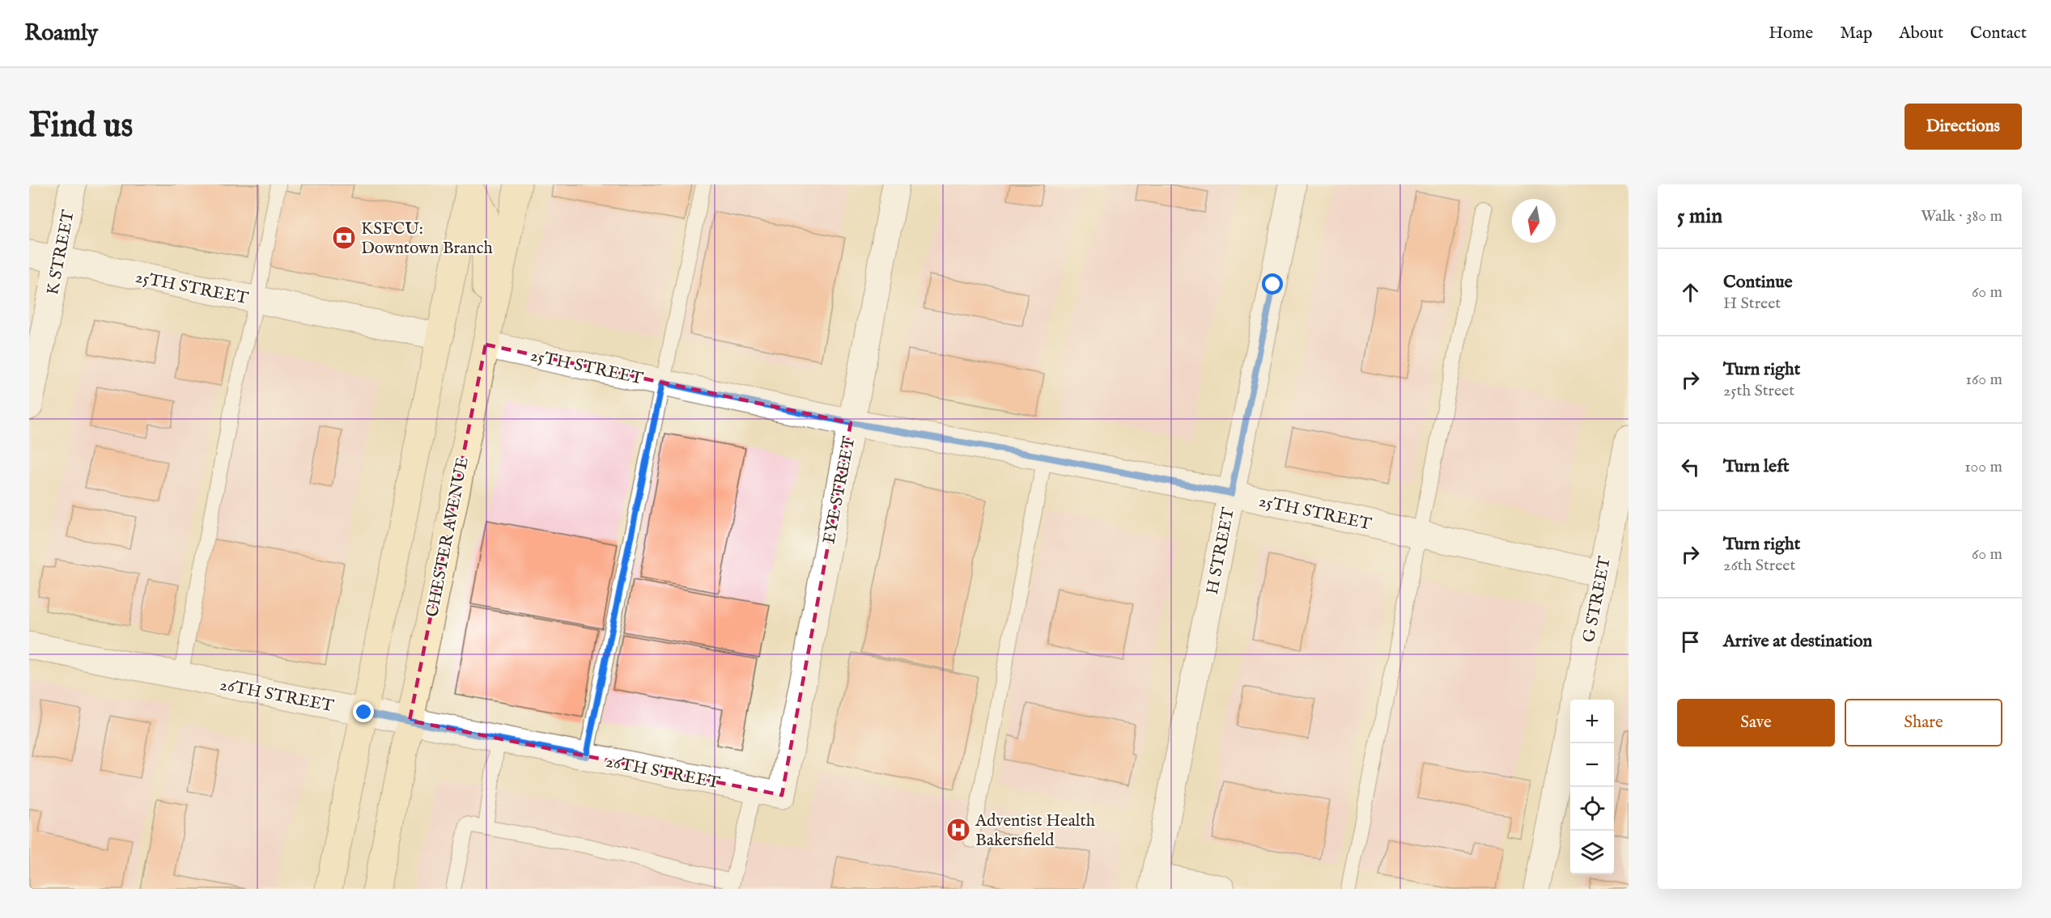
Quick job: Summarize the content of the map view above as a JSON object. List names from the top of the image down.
{
  "streets": {
    "main road": ["CHESTER AVENUE"],
    "street": [
      "K STREET",
      "25TH STREET",
      "EYE STREET",
      "H STREET",
      "G STREET",
      "26TH STREET"
    ]
  },
  "crossings": [
    ["K STREET", "25TH STREET"],
    ["25TH STREET", "EYE STREET"],
    ["25TH STREET", "CHESTER AVENUE"],
    ["25TH STREET", "H STREET"],
    ["25TH STREET", "G STREET"],
    ["EYE STREET", "26TH STREET"],
    ["CHESTER AVENUE", "26TH STREET"]
  ],
  "places": {
    "bank": ["KSFCU: Downtown Branch"],
    "hospital": ["Adventist Health Bakersfield"]
  },
  "north": "bottom",
  "page": {
    "header": "Roamly",
    "nav": [
      "Home",
      "Map",
      "About",
      "Contact"
    ],
    "buttons": [
      "Directions",
      ["Save", "Share"]
    ],
    "title": "Find us",
    "heading": ["5 min", "Walk · 380 m"],
    "list": [
      ["Continue", "H Street", "60 m"],
      ["Turn right", "25th Street", "160 m"],
      ["Turn left", "100 m"],
      ["Turn right", "26th Street", "60 m"],
      "Arrive at destination"
    ],
    "map_buttons": ["+", "−"]
  }
}
